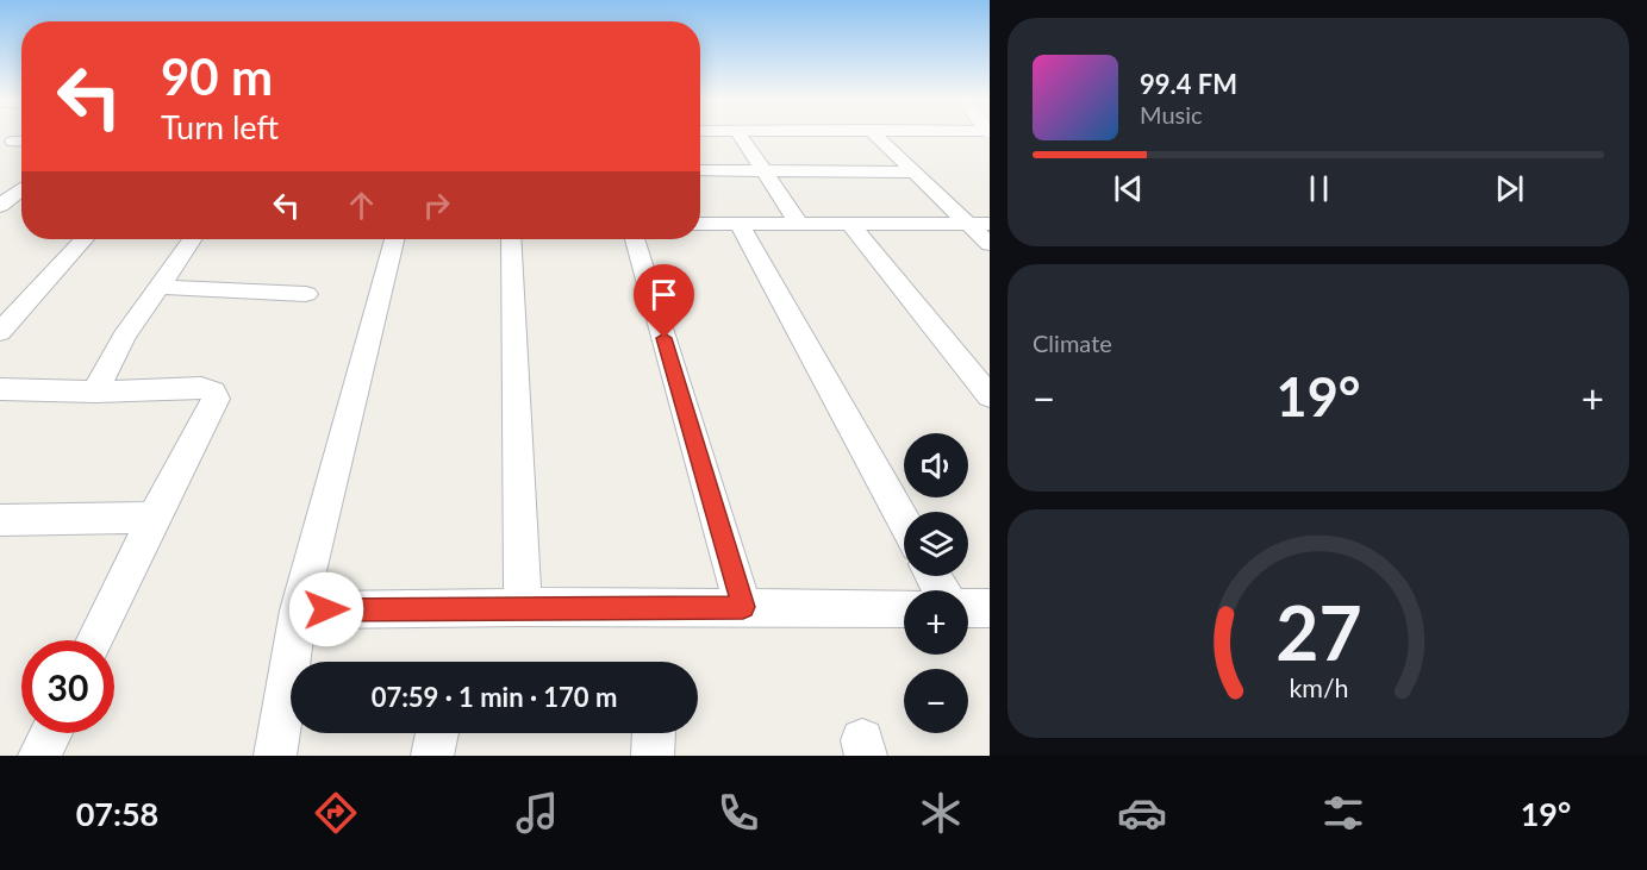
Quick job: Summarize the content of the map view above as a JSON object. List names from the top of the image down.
{
  "page": {
    "turn": ["90 m", "Turn left"],
    "song": ["99.4 FM", "Music"],
    "tile": "Climate",
    "heat": ["−", "19°", "+"],
    "map_buttons": ["+", "−"],
    "limit": "30",
    "trip": "07:59 · 1 min · 170 m",
    "tabs": ["07:58", "19°"],
    "gauge": ["27", "km/h"]
  }
}
